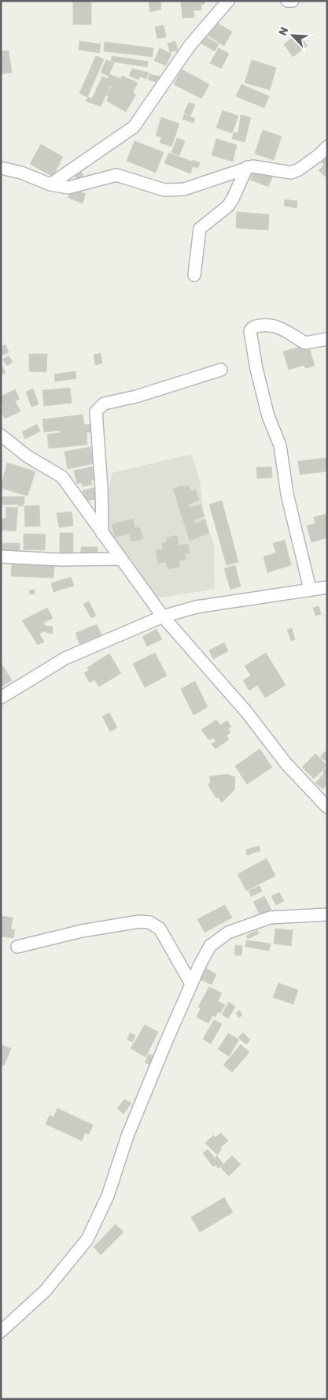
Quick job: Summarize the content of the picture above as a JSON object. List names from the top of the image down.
{
  "north": "top left"
}
